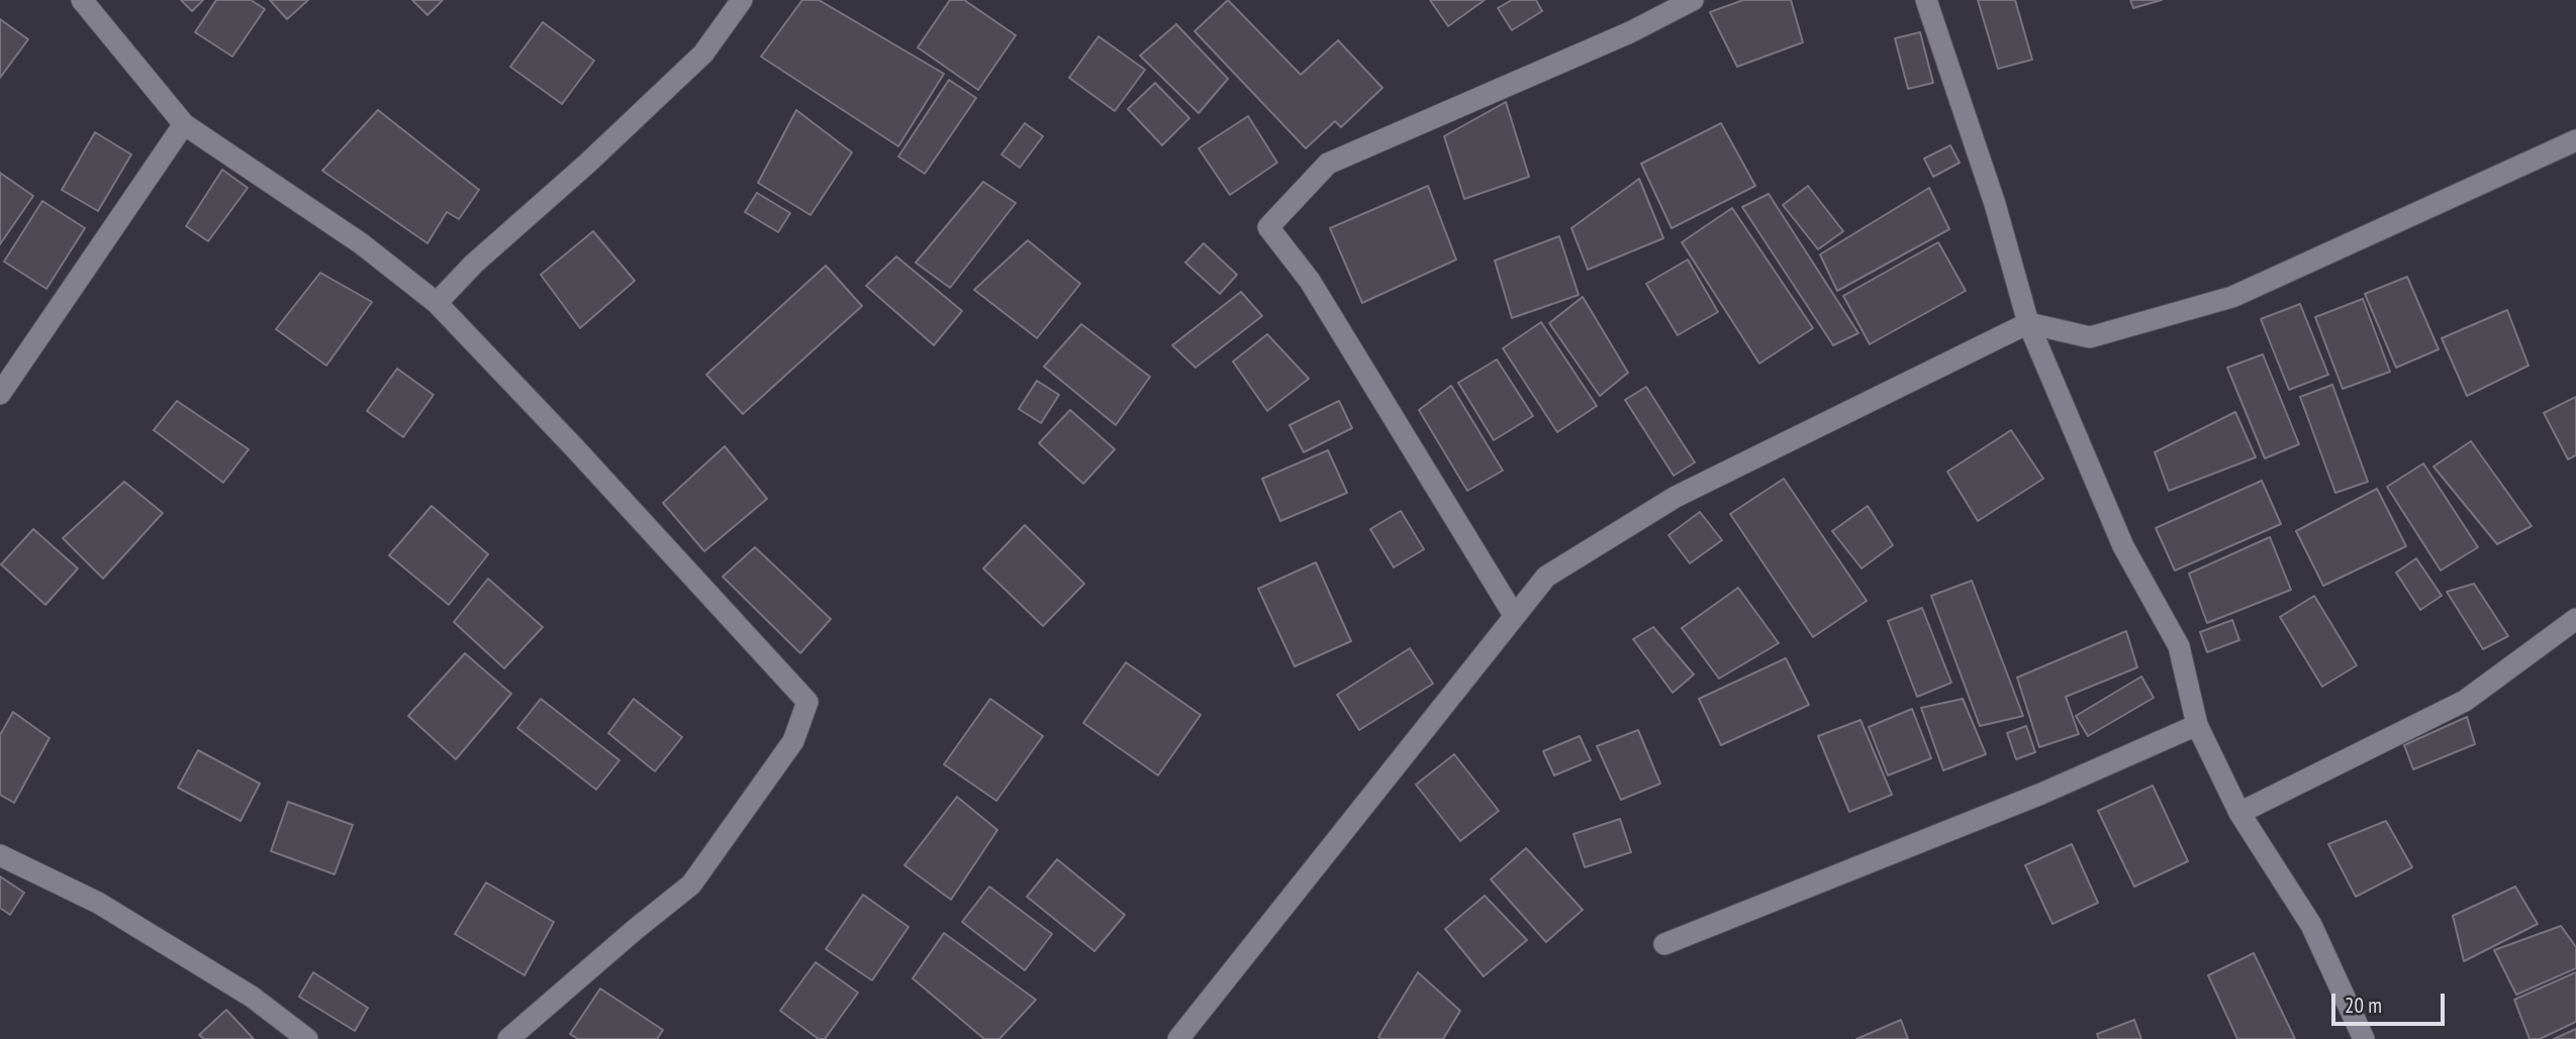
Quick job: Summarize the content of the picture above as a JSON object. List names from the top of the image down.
{
  "scale_bar": "20 m"
}
